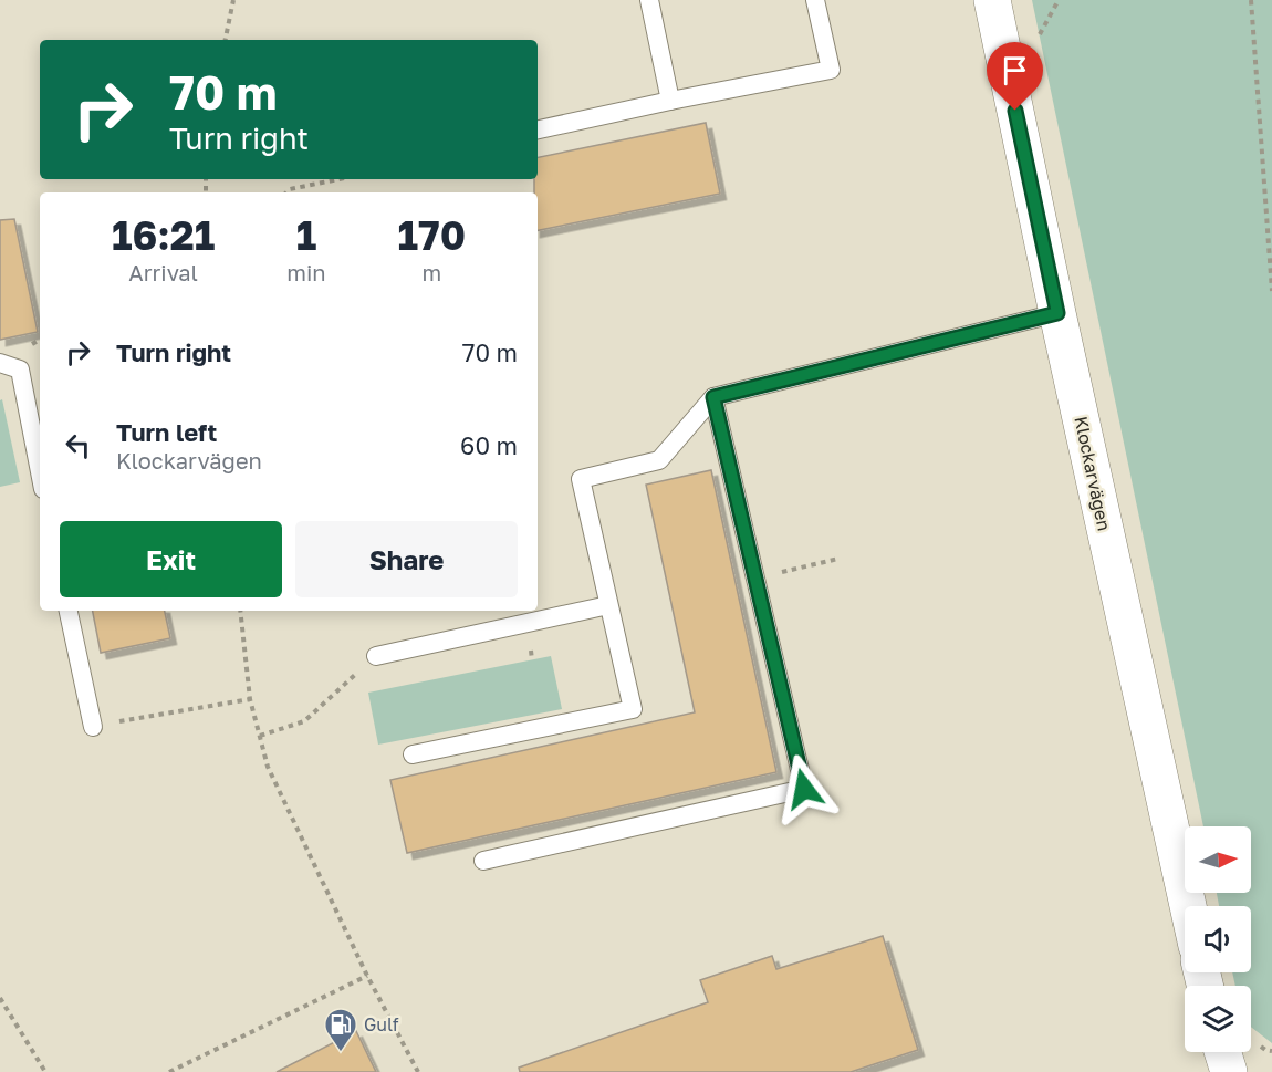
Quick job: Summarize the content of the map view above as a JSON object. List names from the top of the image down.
{
  "streets": {
    "street": ["Klockarvägen"]
  },
  "places": {
    "fuel station": ["Gulf"]
  },
  "north": "right",
  "page": {
    "turn": ["70 m", "Turn right"],
    "eta": [
      "16:21",
      "Arrival",
      "1",
      "min",
      "170",
      "m"
    ],
    "list": [
      {
        "name": "Turn right",
        "value": "70 m"
      },
      {
        "name": "Turn left",
        "note": "Klockarvägen",
        "value": "60 m"
      }
    ],
    "buttons": ["Exit", "Share"]
  }
}
